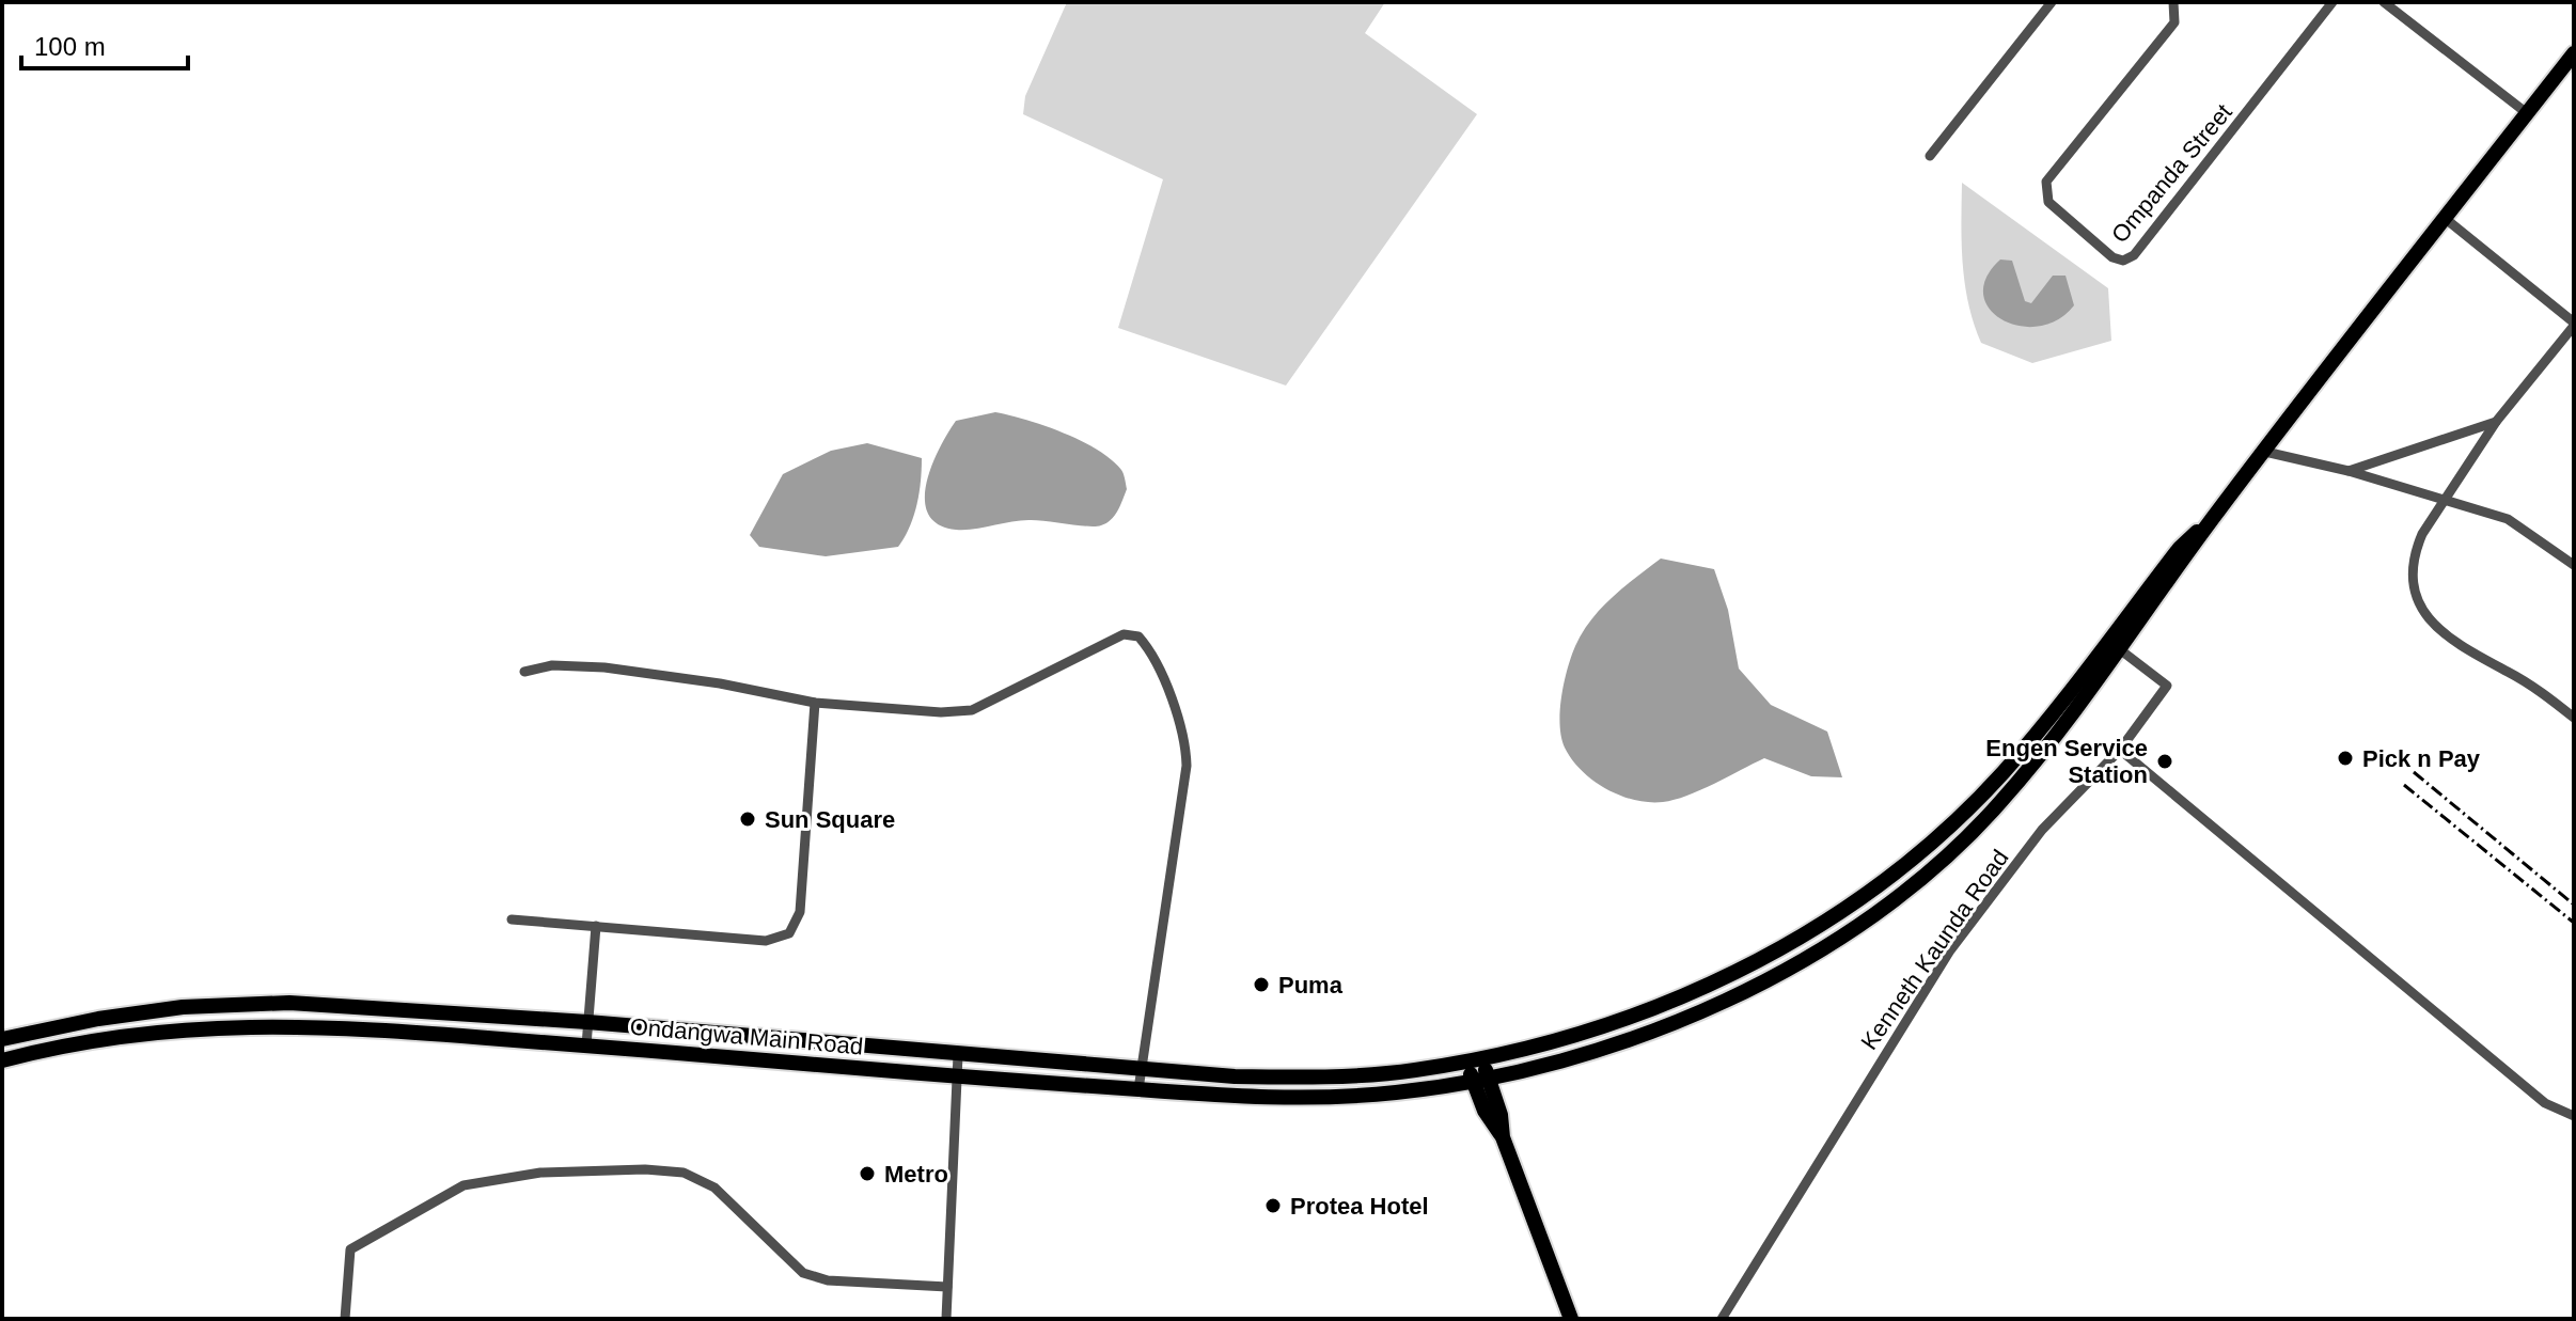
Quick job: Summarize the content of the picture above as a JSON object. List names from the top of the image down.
{
  "streets": {
    "main road": ["Ondangwa Main Road"],
    "street": ["Ompanda Street", "Kenneth Kaunda Road"]
  },
  "crossings": [
    ["Kenneth Kaunda Road", "Ondangwa Main Road"]
  ],
  "places": [
    "Pick n Pay",
    "Engen Service Station",
    "Sun Square",
    "Puma",
    "Metro",
    "Protea Hotel"
  ],
  "scale_bar": "100 m"
}
